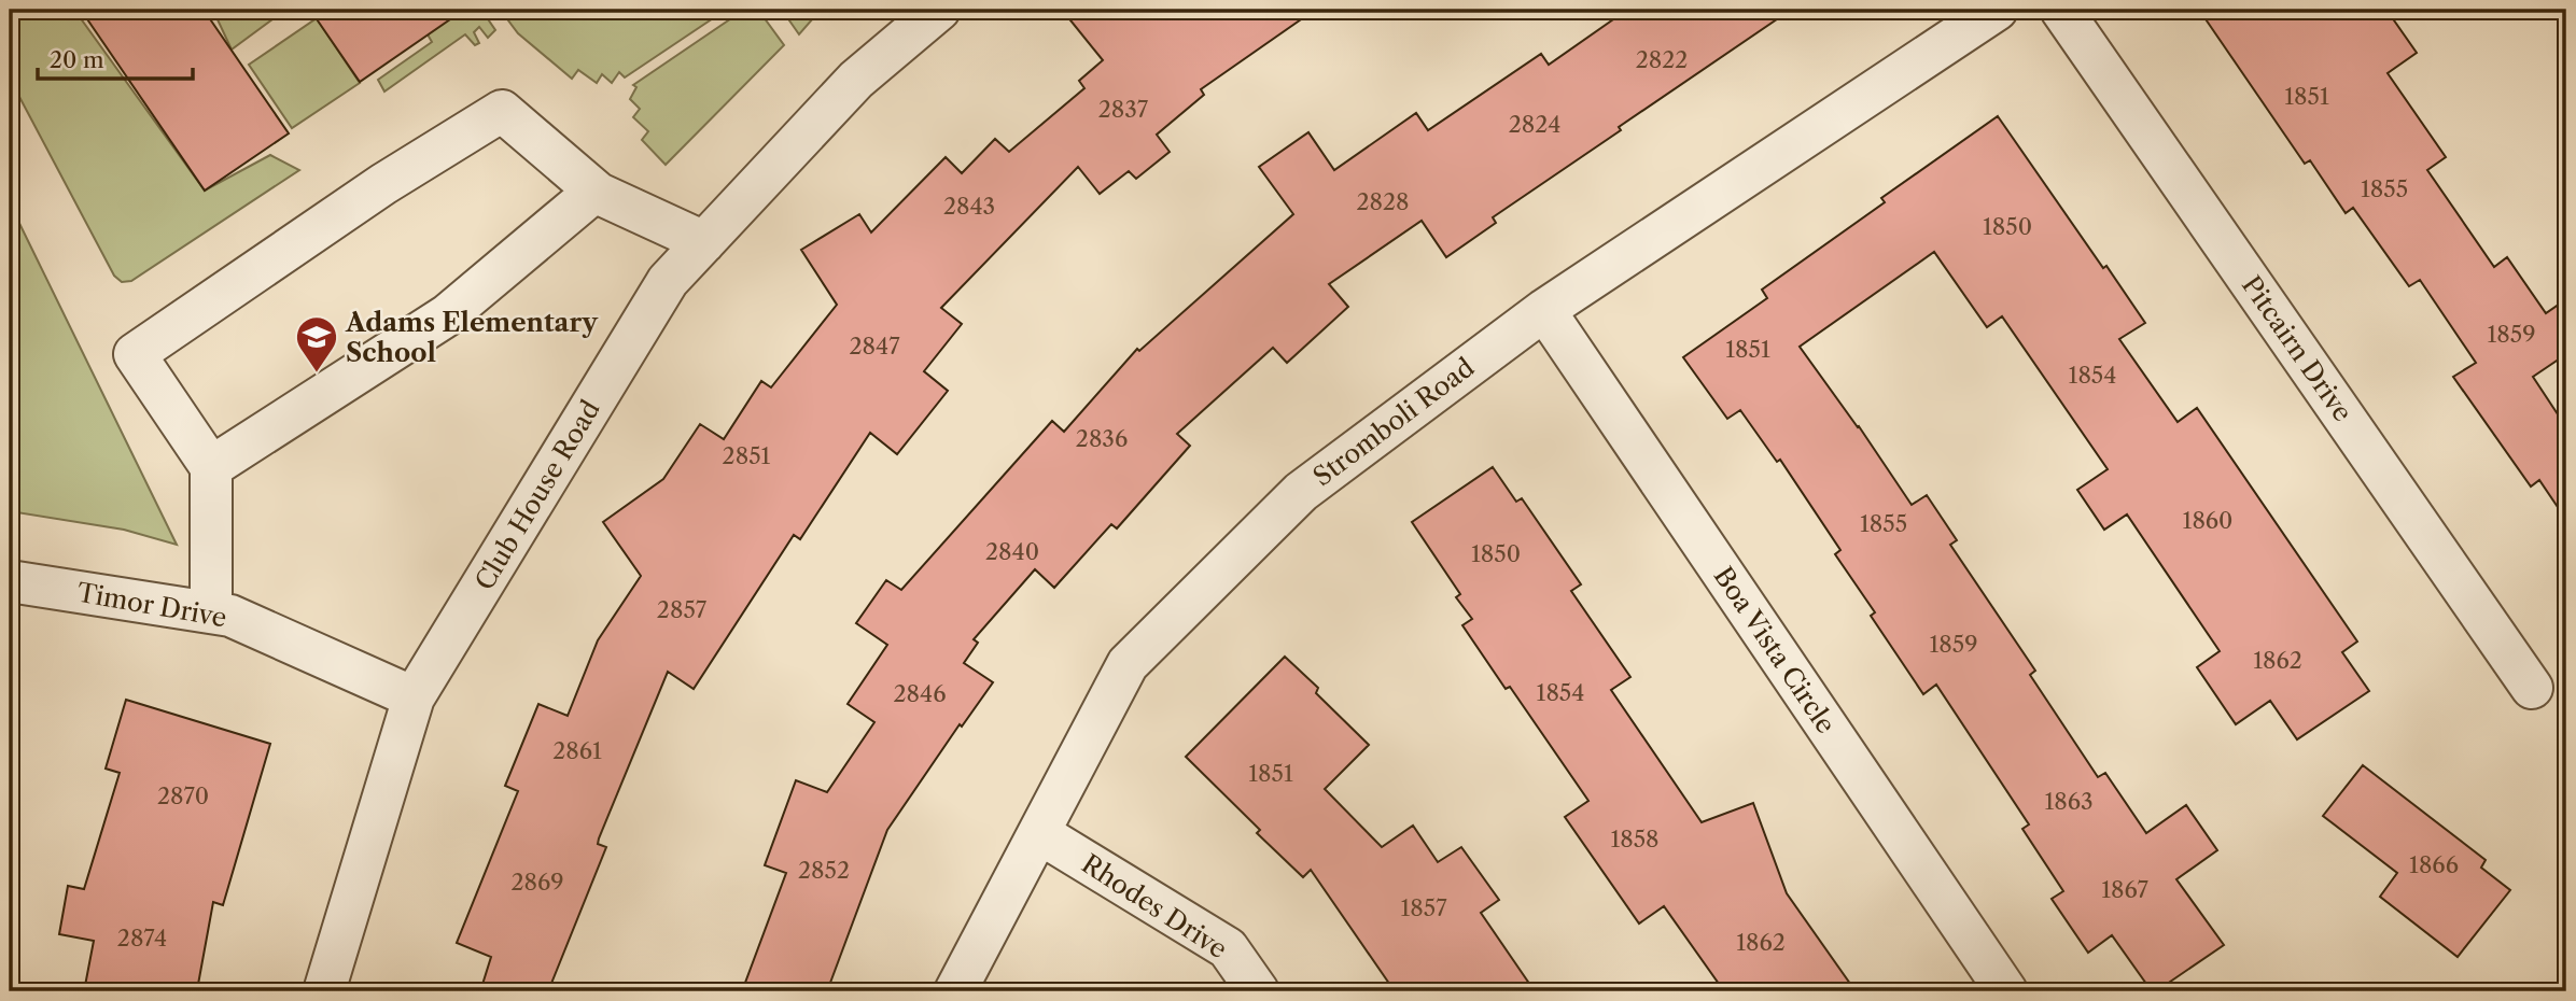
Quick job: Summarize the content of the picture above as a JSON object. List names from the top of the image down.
{
  "streets": {
    "street": [
      "Pitcairn Drive",
      "Stromboli Road",
      "Club House Road",
      "Timor Drive",
      "Boa Vista Circle",
      "Rhodes Drive"
    ]
  },
  "crossings": [
    ["Stromboli Road", "Boa Vista Circle"],
    ["Stromboli Road", "Rhodes Drive"],
    ["Club House Road", "Timor Drive"]
  ],
  "places": {
    "school or university": ["Adams Elementary School"]
  },
  "house_numbers": [
    "2822",
    "1851",
    "2837",
    "2824",
    "1855",
    "2828",
    "2843",
    "1850",
    "1859",
    "2847",
    "1851",
    "1854",
    "2836",
    "2851",
    "1860",
    "1855",
    "2840",
    "1850",
    "2857",
    "1859",
    "1862",
    "1854",
    "2846",
    "2861",
    "1851",
    "2870",
    "1863",
    "1858",
    "1866",
    "2852",
    "2869",
    "1867",
    "1857",
    "2874",
    "1862"
  ],
  "scale_bar": "20 m"
}
